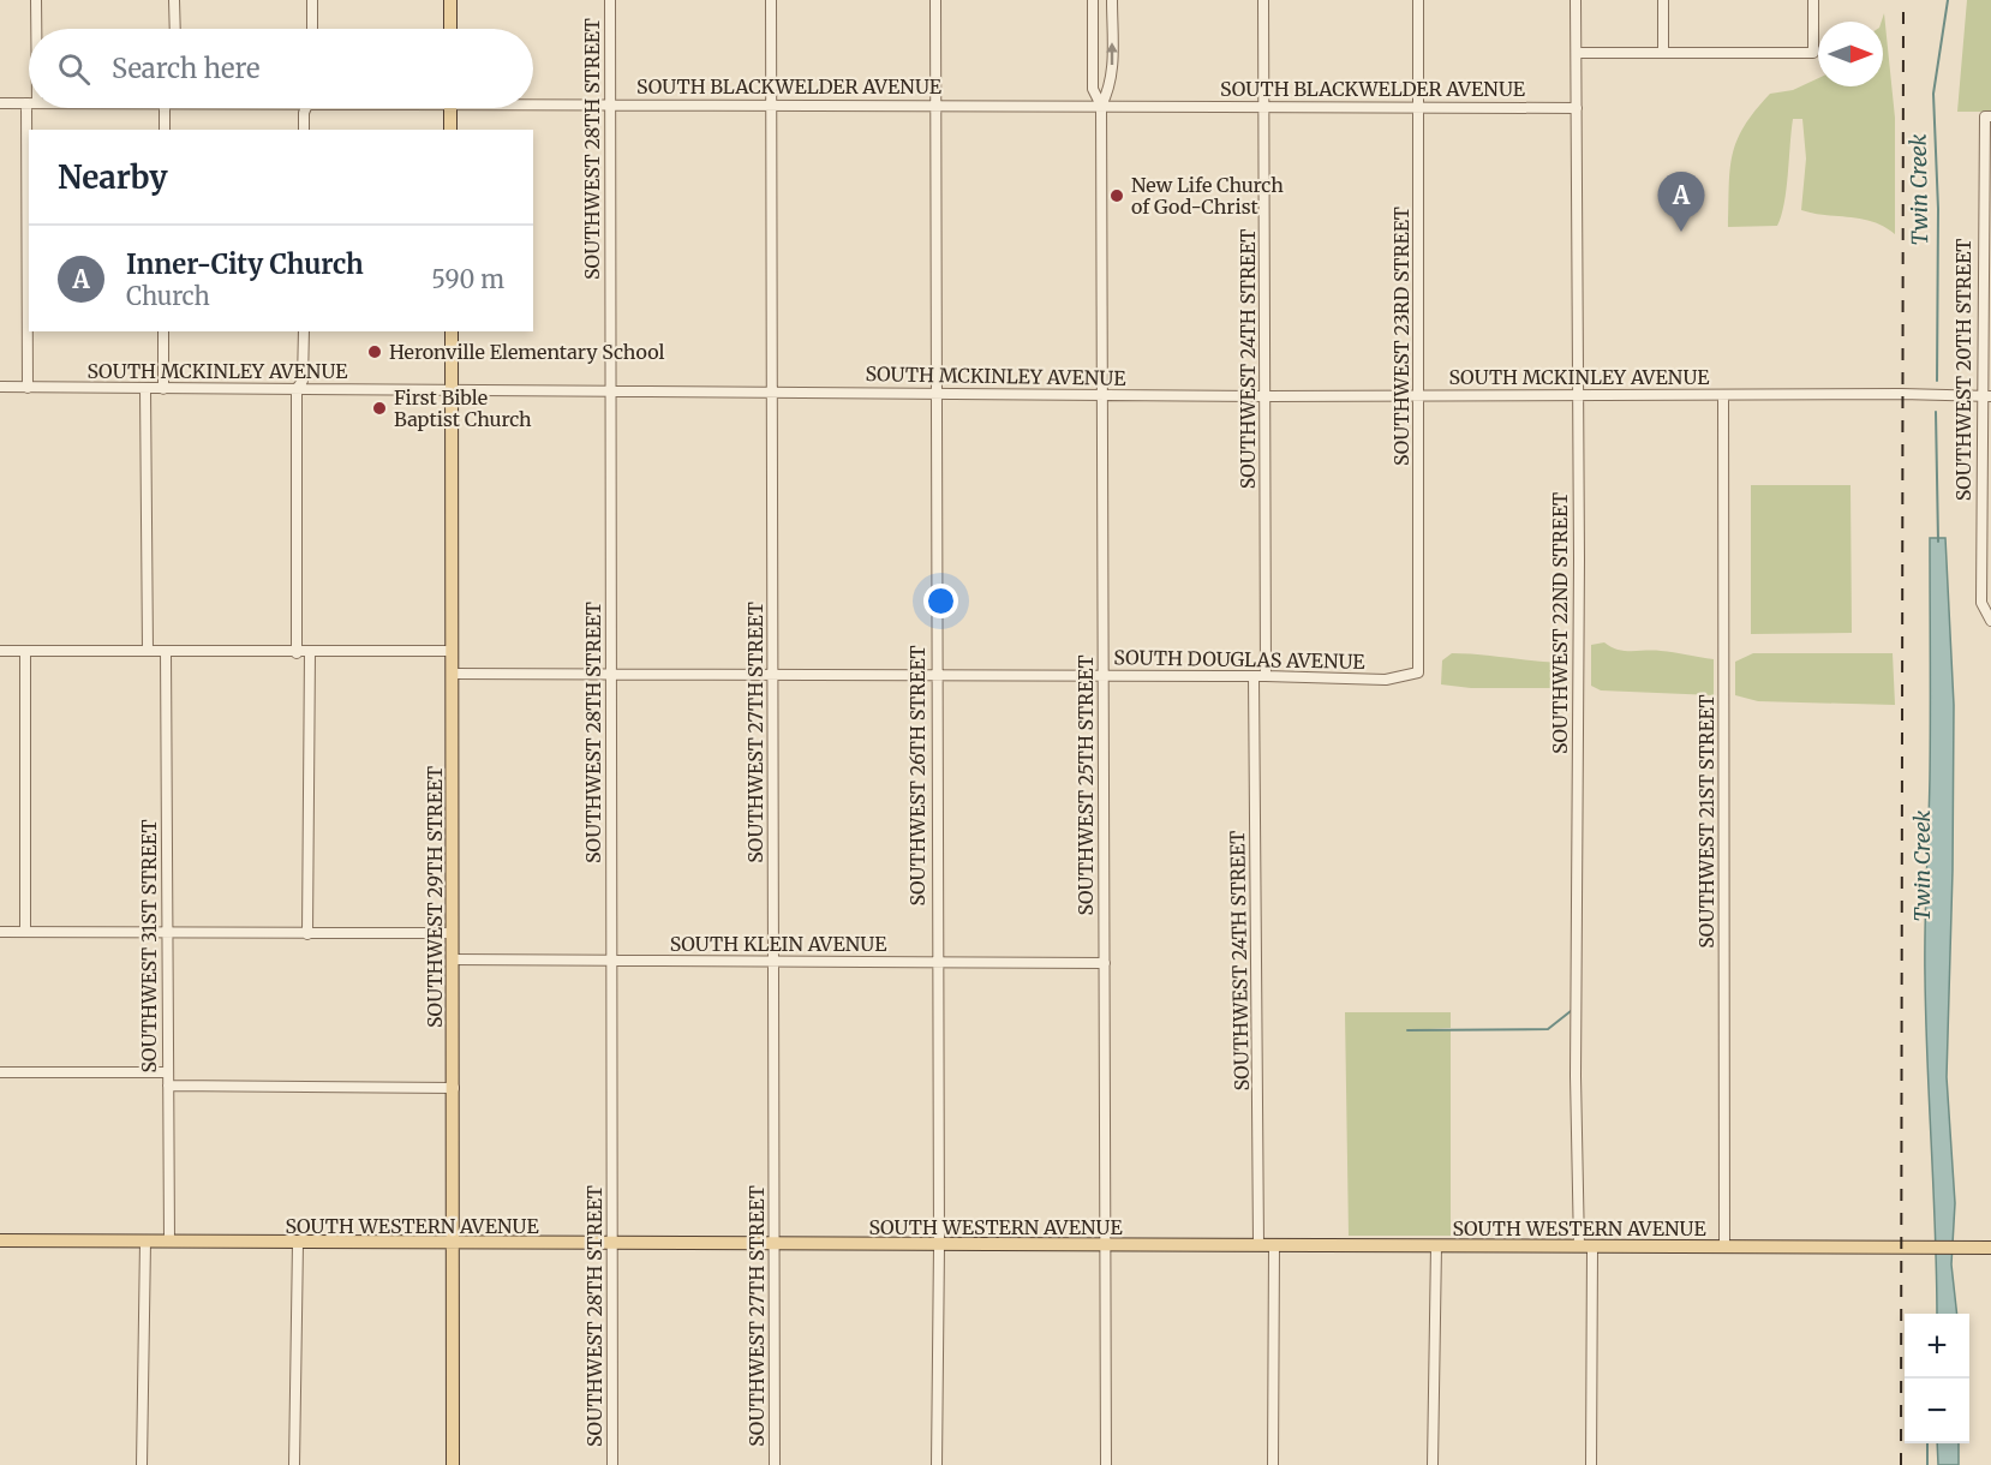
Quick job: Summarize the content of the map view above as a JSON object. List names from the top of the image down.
{
  "streets": {
    "main road": ["SOUTHWEST 29TH STREET", "SOUTH WESTERN AVENUE"],
    "street": [
      "SOUTH BLACKWELDER AVENUE",
      "SOUTHWEST 28TH STREET",
      "SOUTHWEST 23RD STREET",
      "SOUTHWEST 24TH STREET",
      "SOUTHWEST 20TH STREET",
      "SOUTH MCKINLEY AVENUE",
      "SOUTHWEST 22ND STREET",
      "SOUTH DOUGLAS AVENUE",
      "SOUTHWEST 27TH STREET",
      "SOUTHWEST 26TH STREET",
      "SOUTHWEST 25TH STREET",
      "SOUTHWEST 21ST STREET",
      "SOUTH KLEIN AVENUE",
      "SOUTHWEST 31ST STREET"
    ]
  },
  "crossings": [
    ["SOUTH BLACKWELDER AVENUE", "SOUTHWEST 28TH STREET"],
    ["SOUTH BLACKWELDER AVENUE", "SOUTHWEST 23RD STREET"],
    ["SOUTH BLACKWELDER AVENUE", "SOUTHWEST 24TH STREET"],
    ["SOUTH BLACKWELDER AVENUE", "SOUTHWEST 22ND STREET"],
    ["SOUTH BLACKWELDER AVENUE", "SOUTHWEST 27TH STREET"],
    ["SOUTH BLACKWELDER AVENUE", "SOUTHWEST 26TH STREET"],
    ["SOUTH BLACKWELDER AVENUE", "SOUTHWEST 25TH STREET"],
    ["SOUTHWEST 28TH STREET", "SOUTH MCKINLEY AVENUE"],
    ["SOUTHWEST 28TH STREET", "SOUTH DOUGLAS AVENUE"],
    ["SOUTHWEST 28TH STREET", "SOUTH KLEIN AVENUE"],
    ["SOUTHWEST 28TH STREET", "SOUTH WESTERN AVENUE"],
    ["SOUTHWEST 23RD STREET", "SOUTH MCKINLEY AVENUE"],
    ["SOUTHWEST 23RD STREET", "SOUTH DOUGLAS AVENUE"],
    ["SOUTHWEST 24TH STREET", "SOUTH MCKINLEY AVENUE"],
    ["SOUTHWEST 24TH STREET", "SOUTH DOUGLAS AVENUE"],
    ["SOUTHWEST 24TH STREET", "SOUTH WESTERN AVENUE"],
    ["SOUTHWEST 20TH STREET", "SOUTH MCKINLEY AVENUE"],
    ["SOUTH MCKINLEY AVENUE", "SOUTHWEST 22ND STREET"],
    ["SOUTH MCKINLEY AVENUE", "SOUTHWEST 27TH STREET"],
    ["SOUTH MCKINLEY AVENUE", "SOUTHWEST 26TH STREET"],
    ["SOUTH MCKINLEY AVENUE", "SOUTHWEST 25TH STREET"],
    ["SOUTH MCKINLEY AVENUE", "SOUTHWEST 21ST STREET"],
    ["SOUTH MCKINLEY AVENUE", "SOUTHWEST 29TH STREET"],
    ["SOUTHWEST 22ND STREET", "SOUTH WESTERN AVENUE"],
    ["SOUTH DOUGLAS AVENUE", "SOUTHWEST 27TH STREET"],
    ["SOUTH DOUGLAS AVENUE", "SOUTHWEST 26TH STREET"],
    ["SOUTH DOUGLAS AVENUE", "SOUTHWEST 25TH STREET"],
    ["SOUTH DOUGLAS AVENUE", "SOUTHWEST 29TH STREET"],
    ["SOUTHWEST 27TH STREET", "SOUTH KLEIN AVENUE"],
    ["SOUTHWEST 27TH STREET", "SOUTH WESTERN AVENUE"],
    ["SOUTHWEST 26TH STREET", "SOUTH KLEIN AVENUE"],
    ["SOUTHWEST 26TH STREET", "SOUTH WESTERN AVENUE"],
    ["SOUTHWEST 25TH STREET", "SOUTH KLEIN AVENUE"],
    ["SOUTHWEST 25TH STREET", "SOUTH WESTERN AVENUE"],
    ["SOUTHWEST 21ST STREET", "SOUTH WESTERN AVENUE"],
    ["SOUTHWEST 29TH STREET", "SOUTH KLEIN AVENUE"],
    ["SOUTHWEST 29TH STREET", "SOUTH WESTERN AVENUE"],
    ["SOUTHWEST 31ST STREET", "SOUTH WESTERN AVENUE"]
  ],
  "water": ["Twin Creek"],
  "places": ["New Life Church of God-Christ", "Heronville Elementary School", "First Bible Baptist Church"],
  "north": "right",
  "page": {
    "search": "Search here",
    "heading": "Nearby",
    "pins": "A",
    "list": [
      {
        "mark": "A",
        "name": "Inner-City Church",
        "note": "Church",
        "value": "590 m"
      }
    ],
    "map_buttons": ["+", "−"]
  }
}
